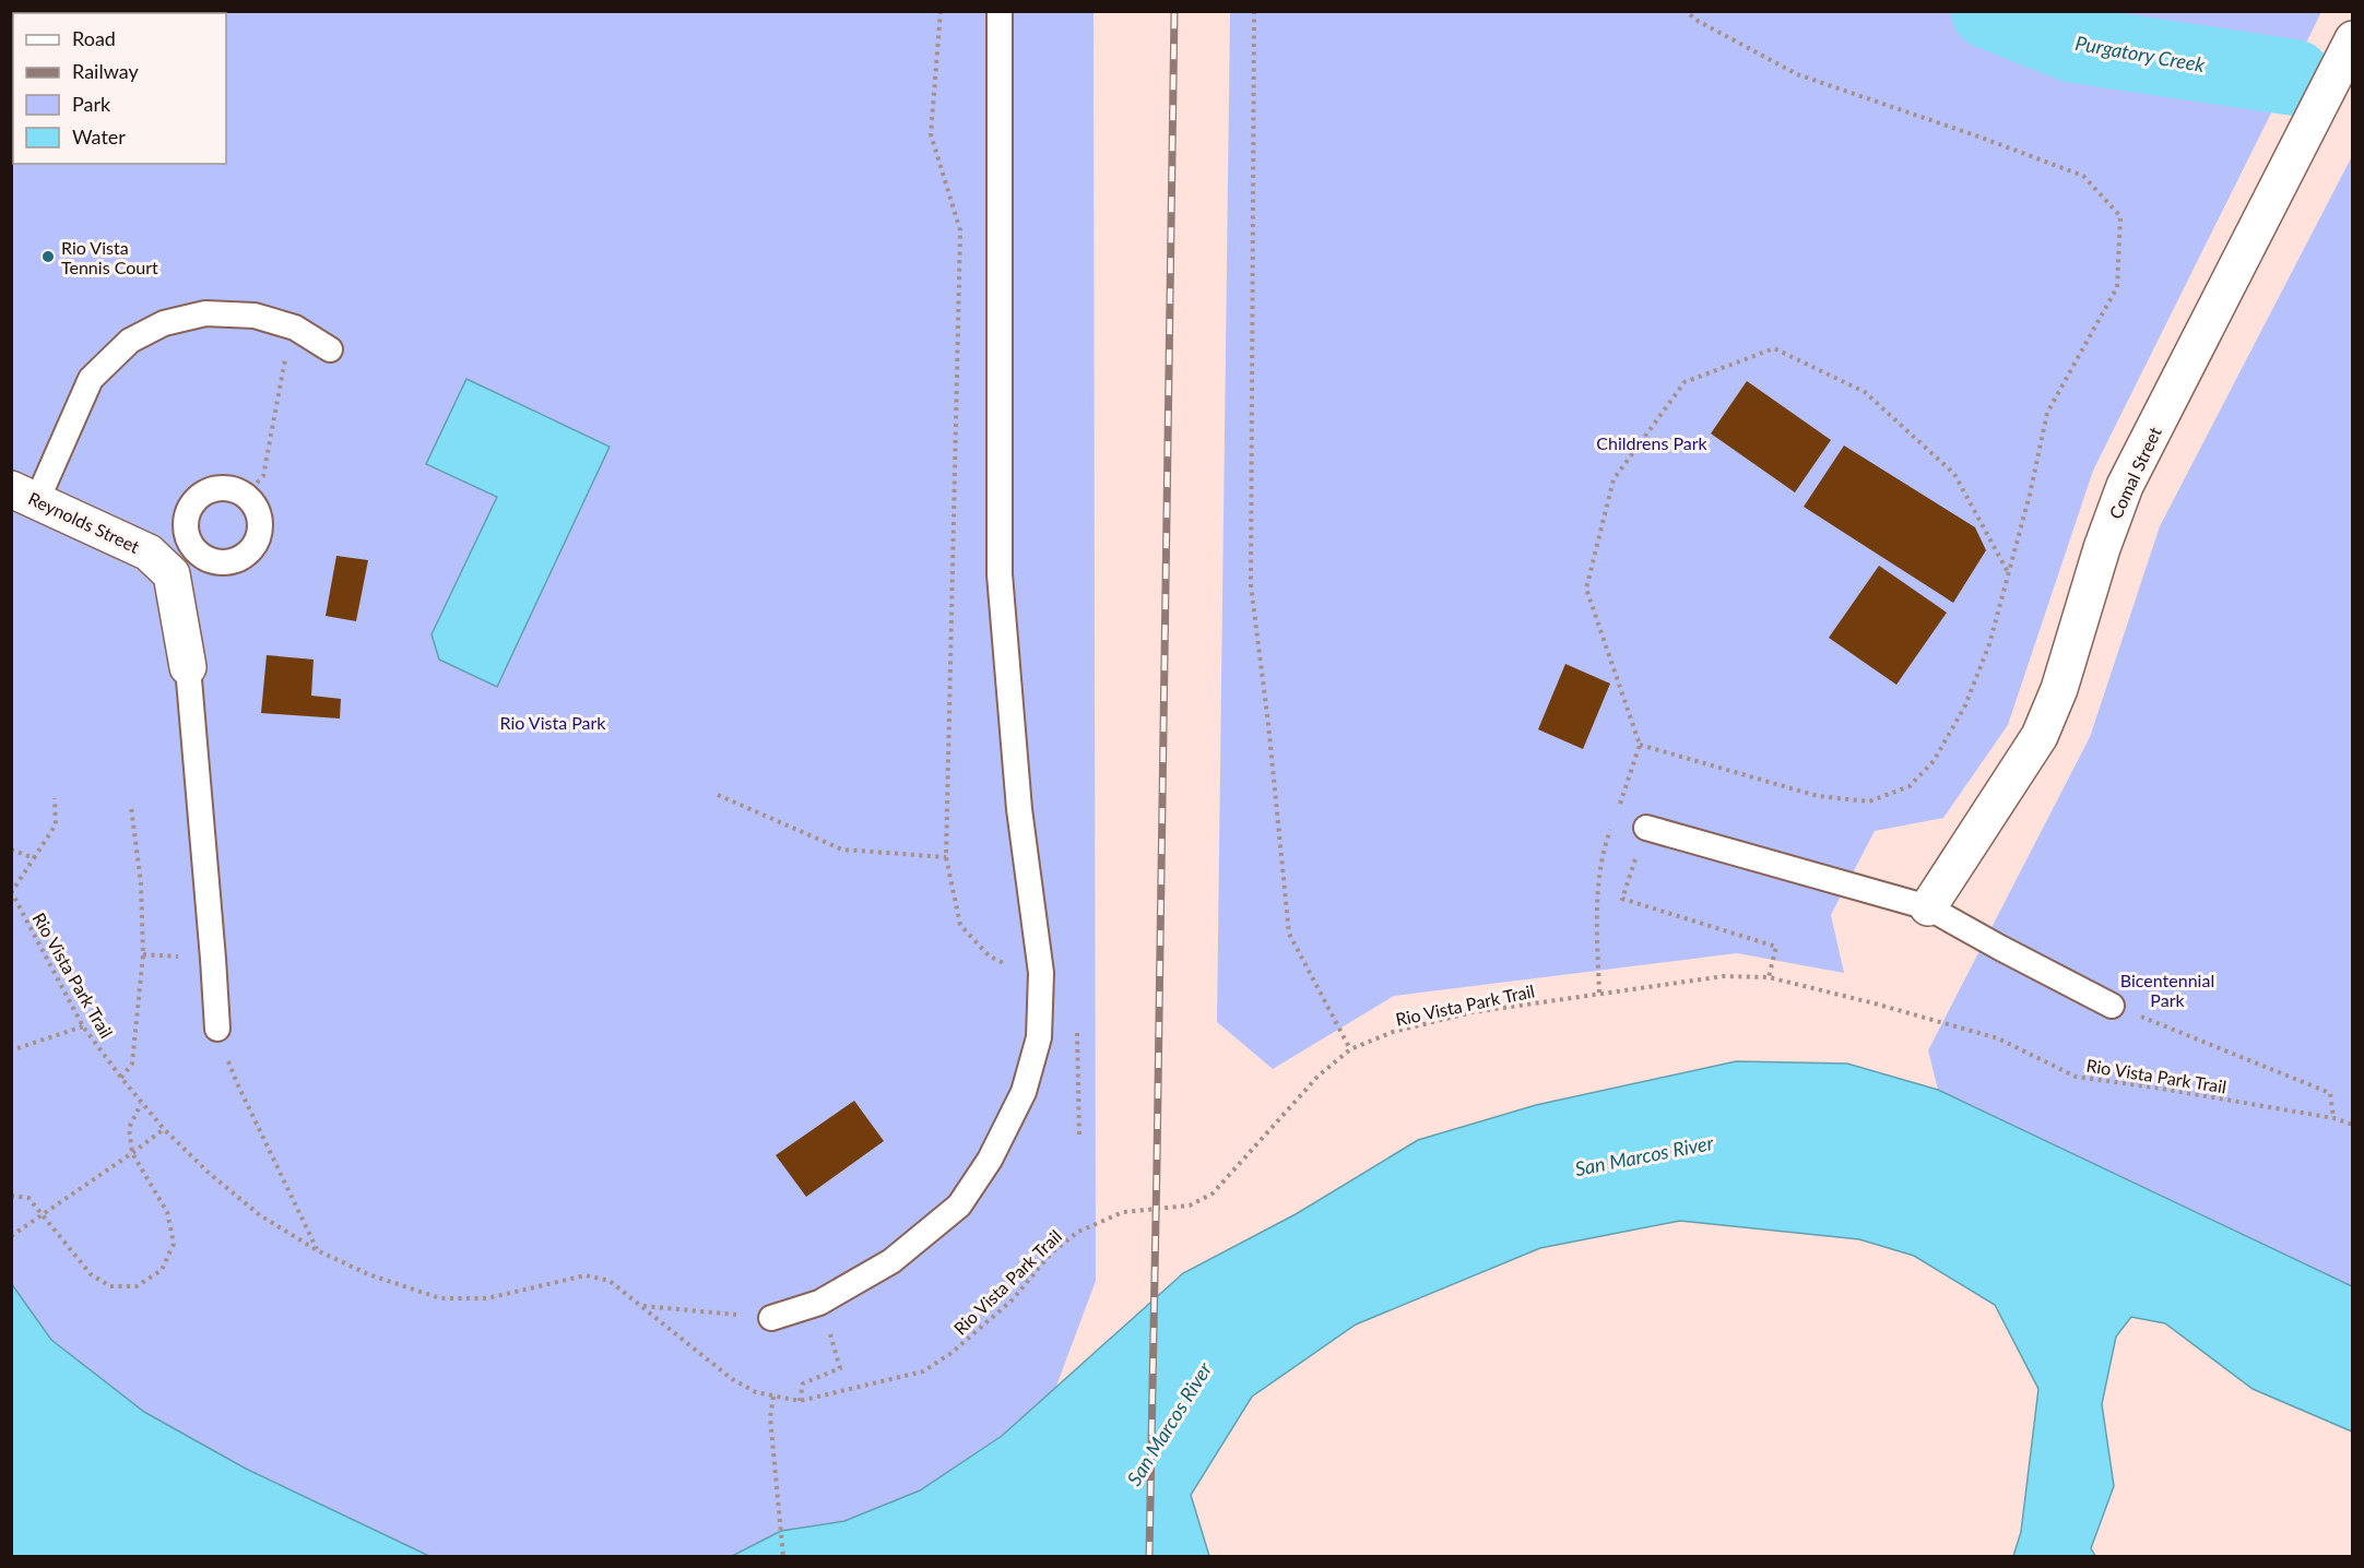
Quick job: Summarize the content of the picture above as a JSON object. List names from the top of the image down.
{
  "streets": {
    "street": ["Comal Street", "Reynolds Street"],
    "path": ["Rio Vista Park Trail"]
  },
  "water": ["Purgatory Creek", "San Marcos River"],
  "parks": ["Childrens Park", "Rio Vista Park", "Bicentennial Park"],
  "places": ["Rio Vista Tennis Court"],
  "legend": [
    "Road",
    "Railway",
    "Park",
    "Water"
  ]
}
